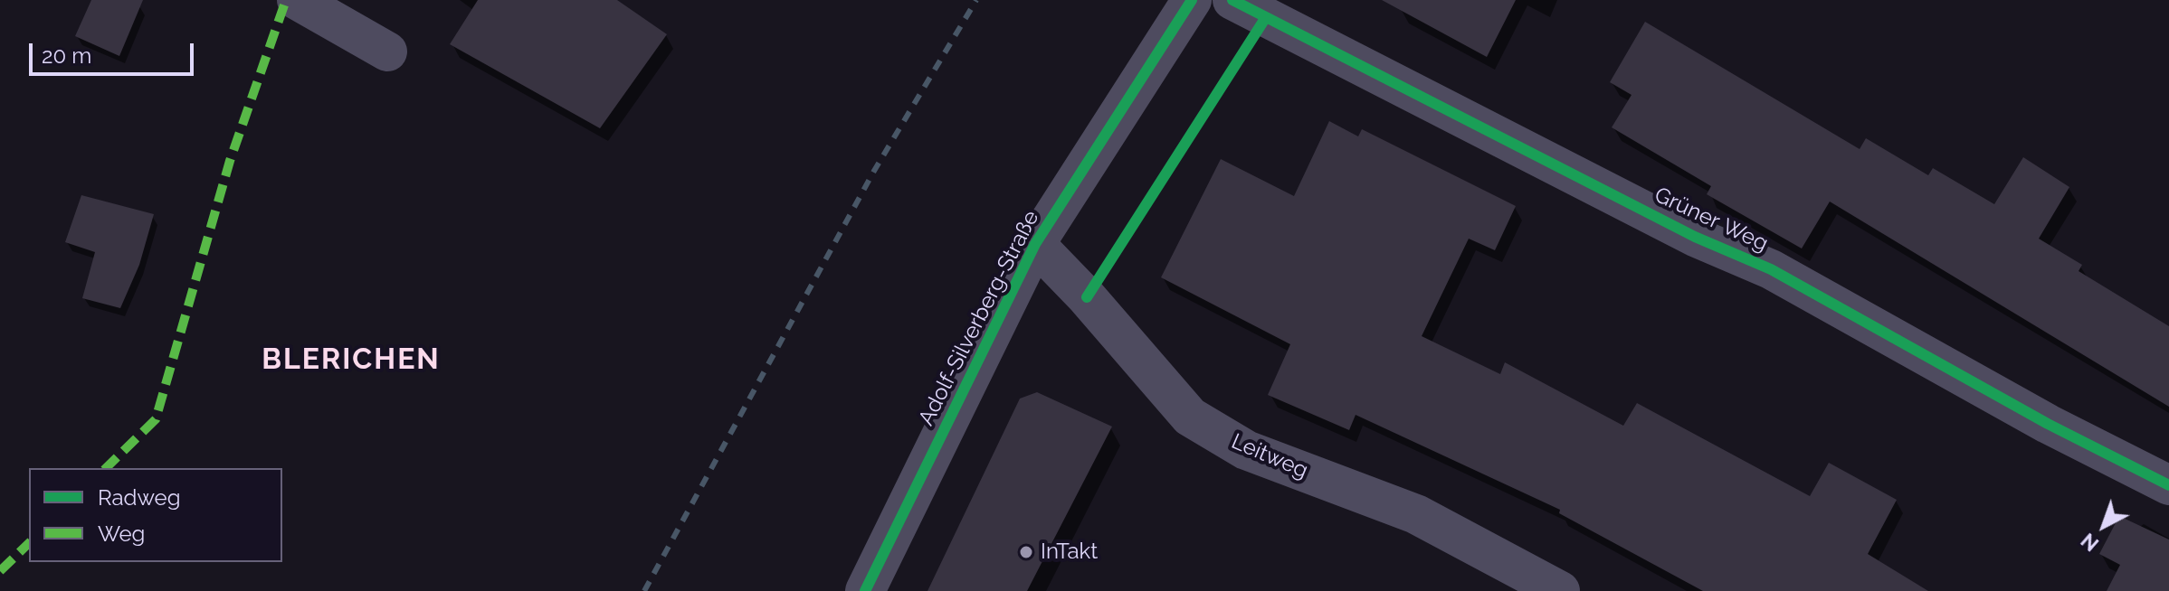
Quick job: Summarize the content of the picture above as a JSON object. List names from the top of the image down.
{
  "streets": {
    "street": ["Grüner Weg", "Adolf-Silverberg-Straße", "Leitweg"]
  },
  "crossings": [
    ["Adolf-Silverberg-Straße", "Leitweg"]
  ],
  "districts": ["BLERICHEN"],
  "places": ["InTakt"],
  "legend": ["Radweg", "Weg"],
  "scale_bar": "20 m",
  "north": "bottom left"
}
